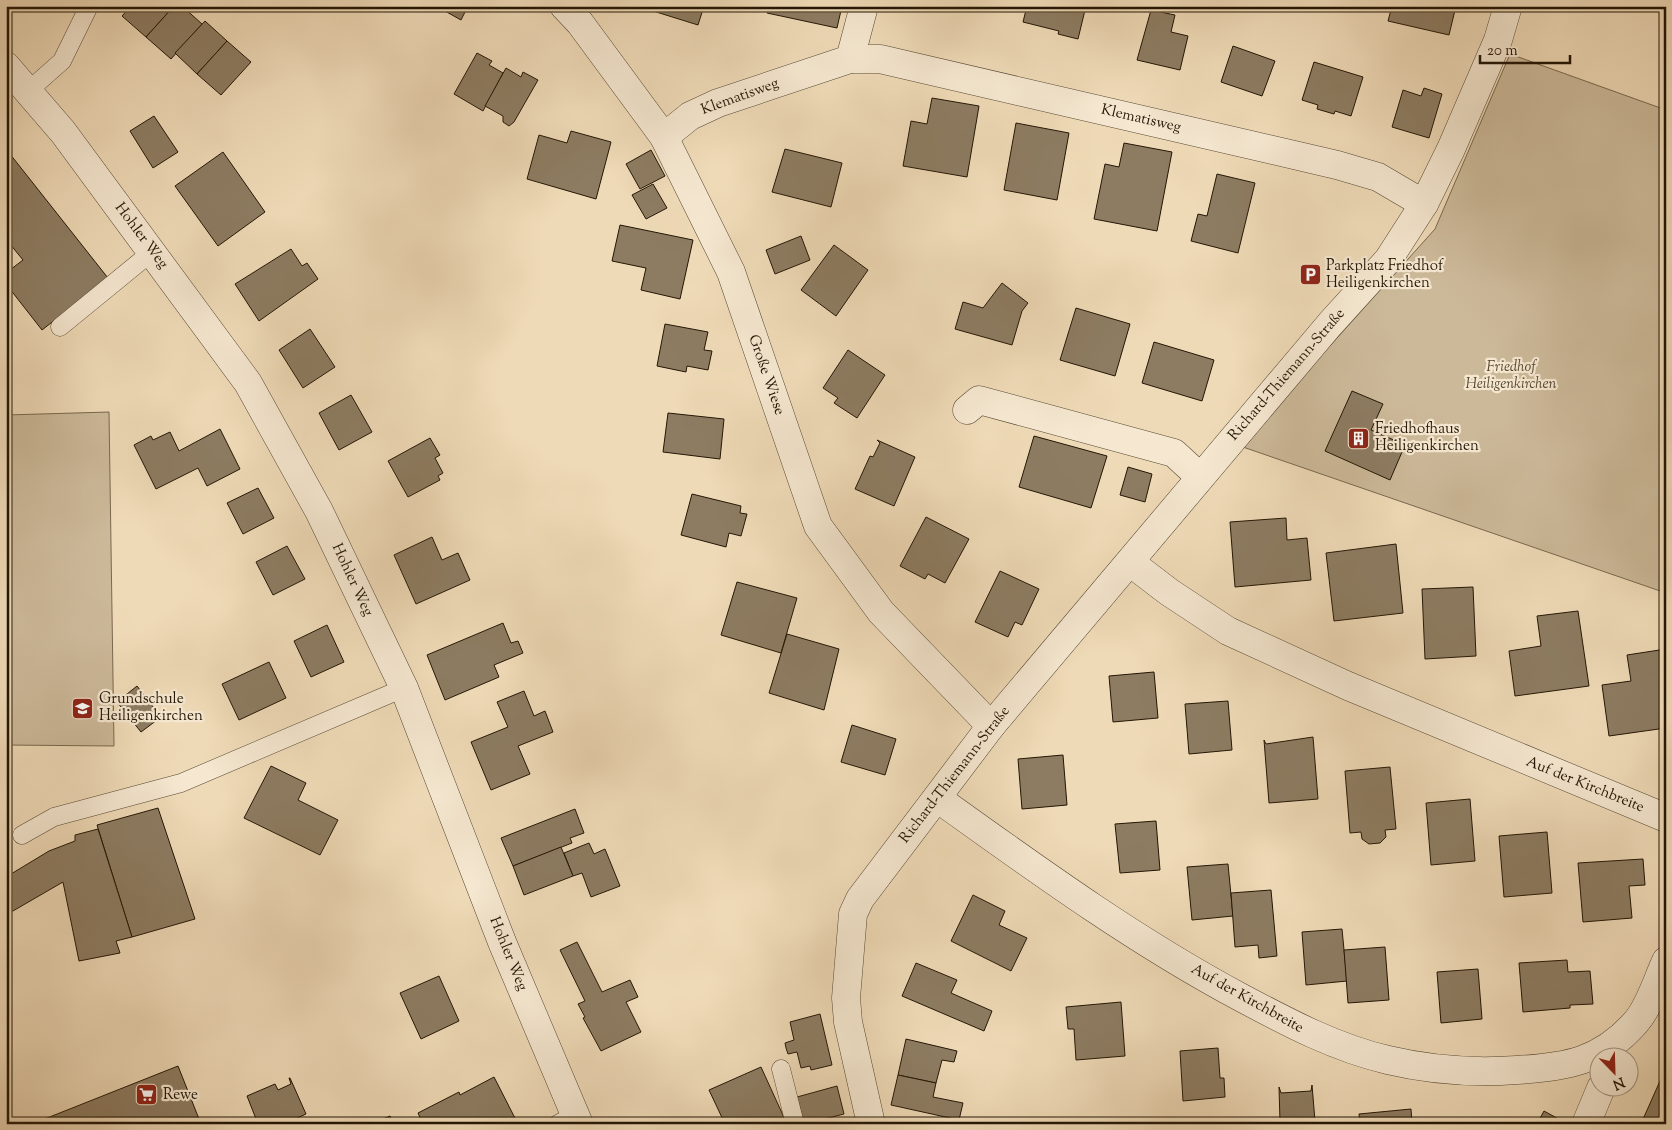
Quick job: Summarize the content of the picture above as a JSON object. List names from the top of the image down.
{
  "streets": {
    "street": [
      "Klematisweg",
      "Hohler Weg",
      "Große Wiese",
      "Richard-Thiemann-Straße",
      "Auf der Kirchbreite"
    ]
  },
  "crossings": [
    ["Klematisweg", "Große Wiese"],
    ["Klematisweg", "Richard-Thiemann-Straße"],
    ["Große Wiese", "Richard-Thiemann-Straße"],
    ["Richard-Thiemann-Straße", "Auf der Kirchbreite"]
  ],
  "parks": ["Friedhof Heiligenkirchen"],
  "places": {
    "parking": ["Parkplatz Friedhof Heiligenkirchen"],
    "building": ["Friedhofhaus Heiligenkirchen"],
    "school or university": ["Grundschule Heiligenkirchen"],
    "supermarket": ["Rewe"]
  },
  "scale_bar": "20 m",
  "north": "bottom right"
}
